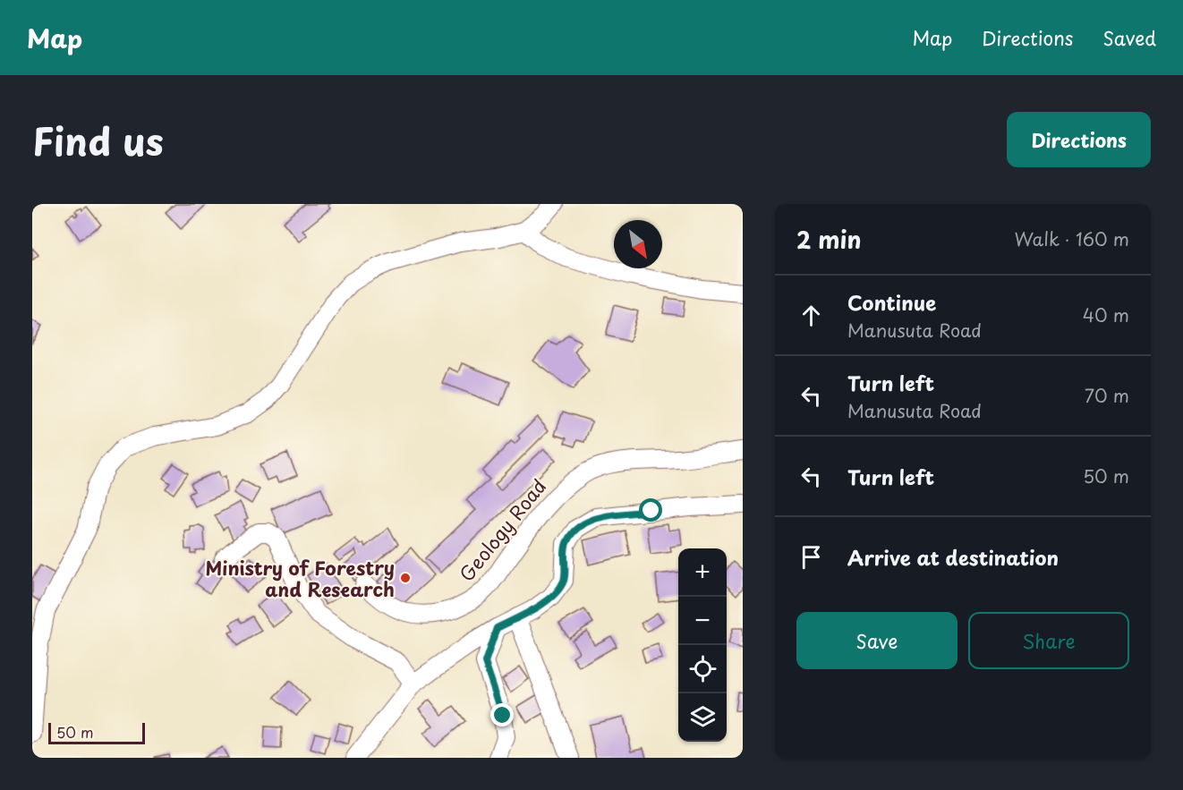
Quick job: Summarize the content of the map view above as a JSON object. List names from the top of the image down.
{
  "streets": {
    "street": ["Geology Road"]
  },
  "places": ["Ministry of Forestry and Research"],
  "scale_bar": "50 m",
  "north": "bottom right",
  "page": {
    "header": "Map",
    "nav": ["Map", "Directions", "Saved"],
    "title": "Find us",
    "buttons": [
      "Directions",
      ["Save", "Share"]
    ],
    "heading": ["2 min", "Walk · 160 m"],
    "list": [
      ["Continue", "Manusuta Road", "40 m"],
      ["Turn left", "Manusuta Road", "70 m"],
      ["Turn left", "50 m"],
      "Arrive at destination"
    ],
    "map_buttons": ["+", "−"],
    "scale": "50 m"
  }
}
